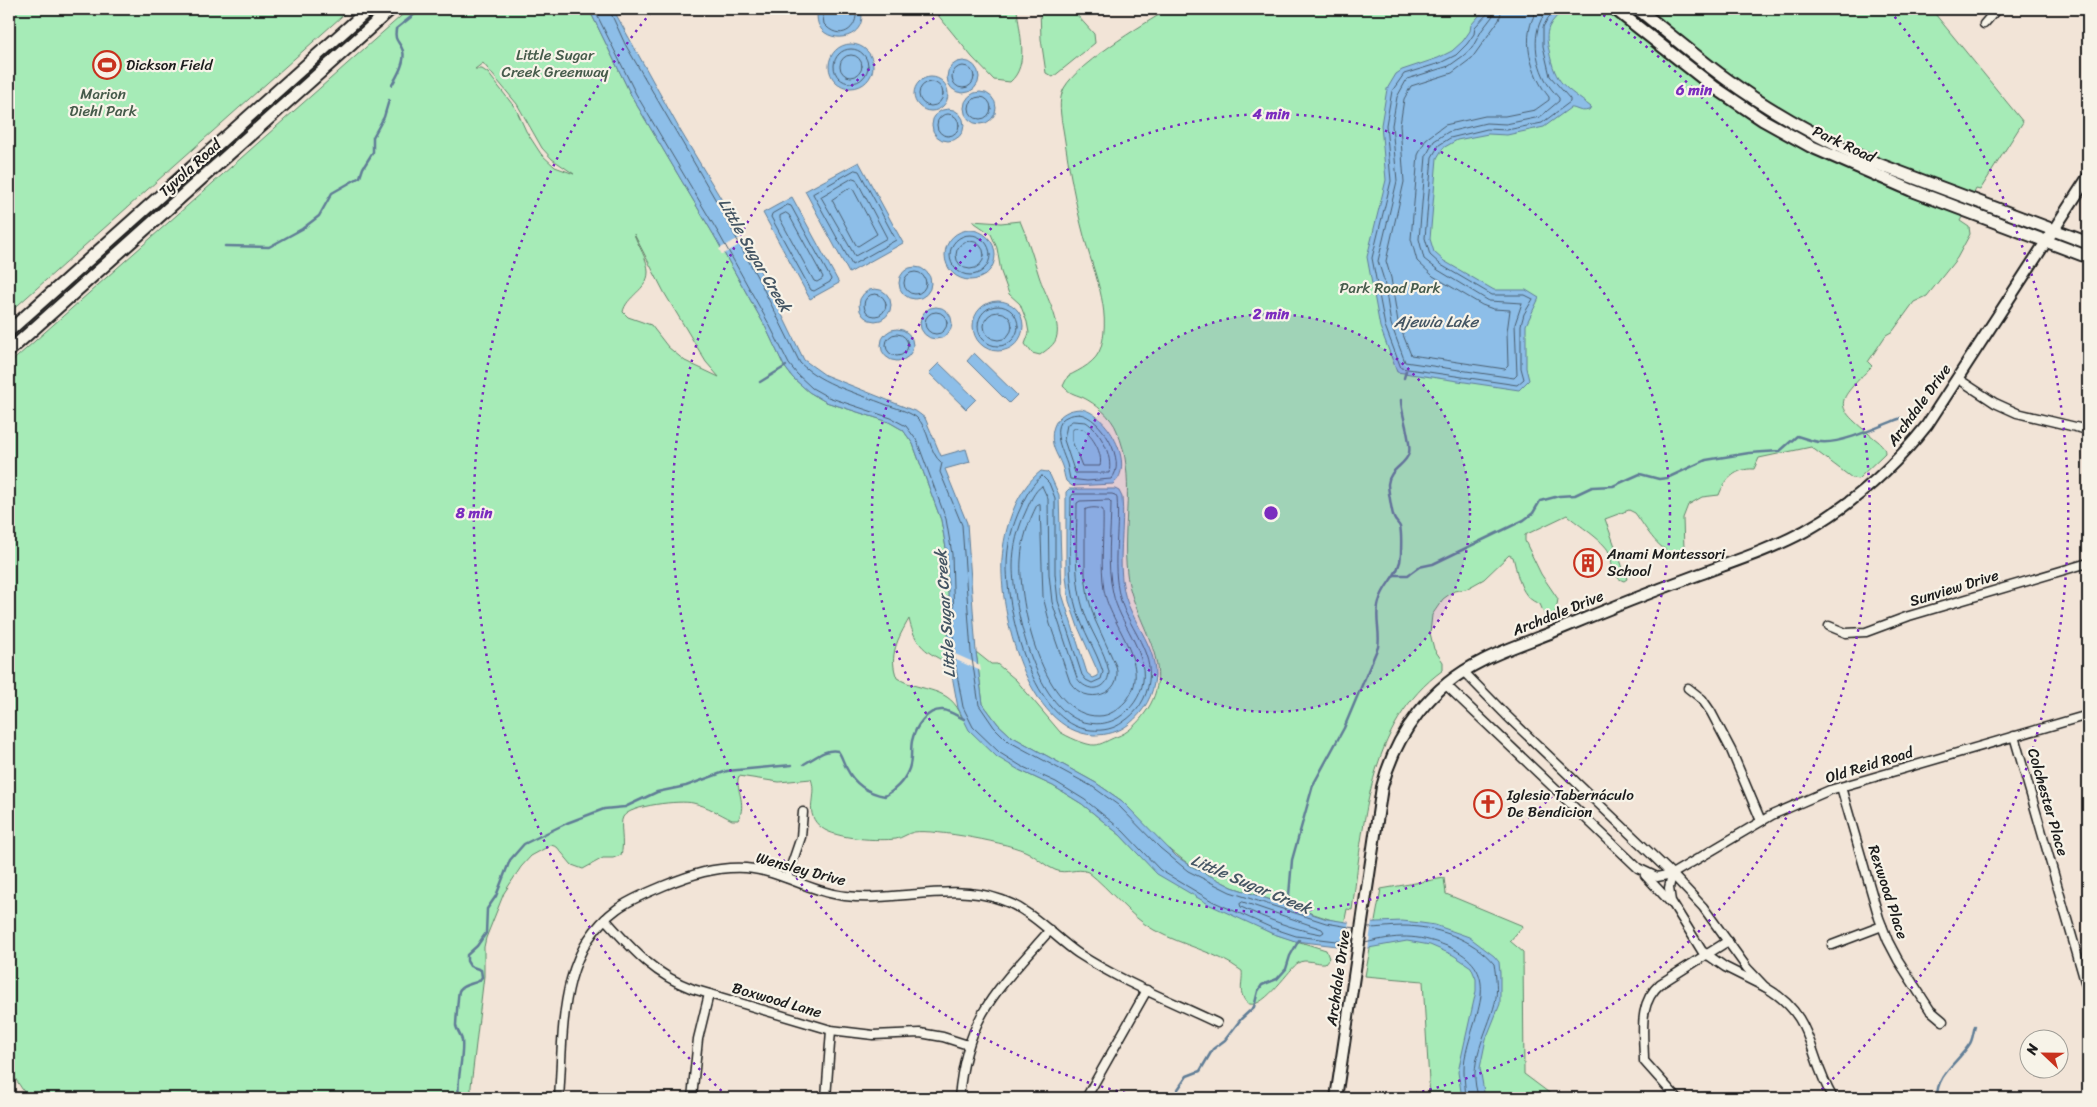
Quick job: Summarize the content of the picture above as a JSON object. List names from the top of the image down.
{
  "streets": {
    "main road": ["Park Road", "Tyvola Road"],
    "street": [
      "Archdale Drive",
      "Sunview Drive",
      "Old Reid Road",
      "Colchester Place",
      "Wensley Drive",
      "Rexwood Place",
      "Boxwood Lane"
    ]
  },
  "crossings": [
    ["Park Road", "Archdale Drive"],
    ["Old Reid Road", "Colchester Place"],
    ["Old Reid Road", "Rexwood Place"],
    ["Wensley Drive", "Boxwood Lane"]
  ],
  "water": ["Little Sugar Creek", "Ajewia Lake"],
  "parks": ["Little Sugar Creek Greenway", "Marion Diehl Park", "Park Road Park"],
  "places": {
    "sports": ["Dickson Field"],
    "building": ["Anami Montessori School"],
    "church": ["Iglesia Tabernáculo De Bendicion"]
  },
  "north": "left",
  "rings": [
    "6 min",
    "4 min",
    "2 min",
    "8 min"
  ]
}
